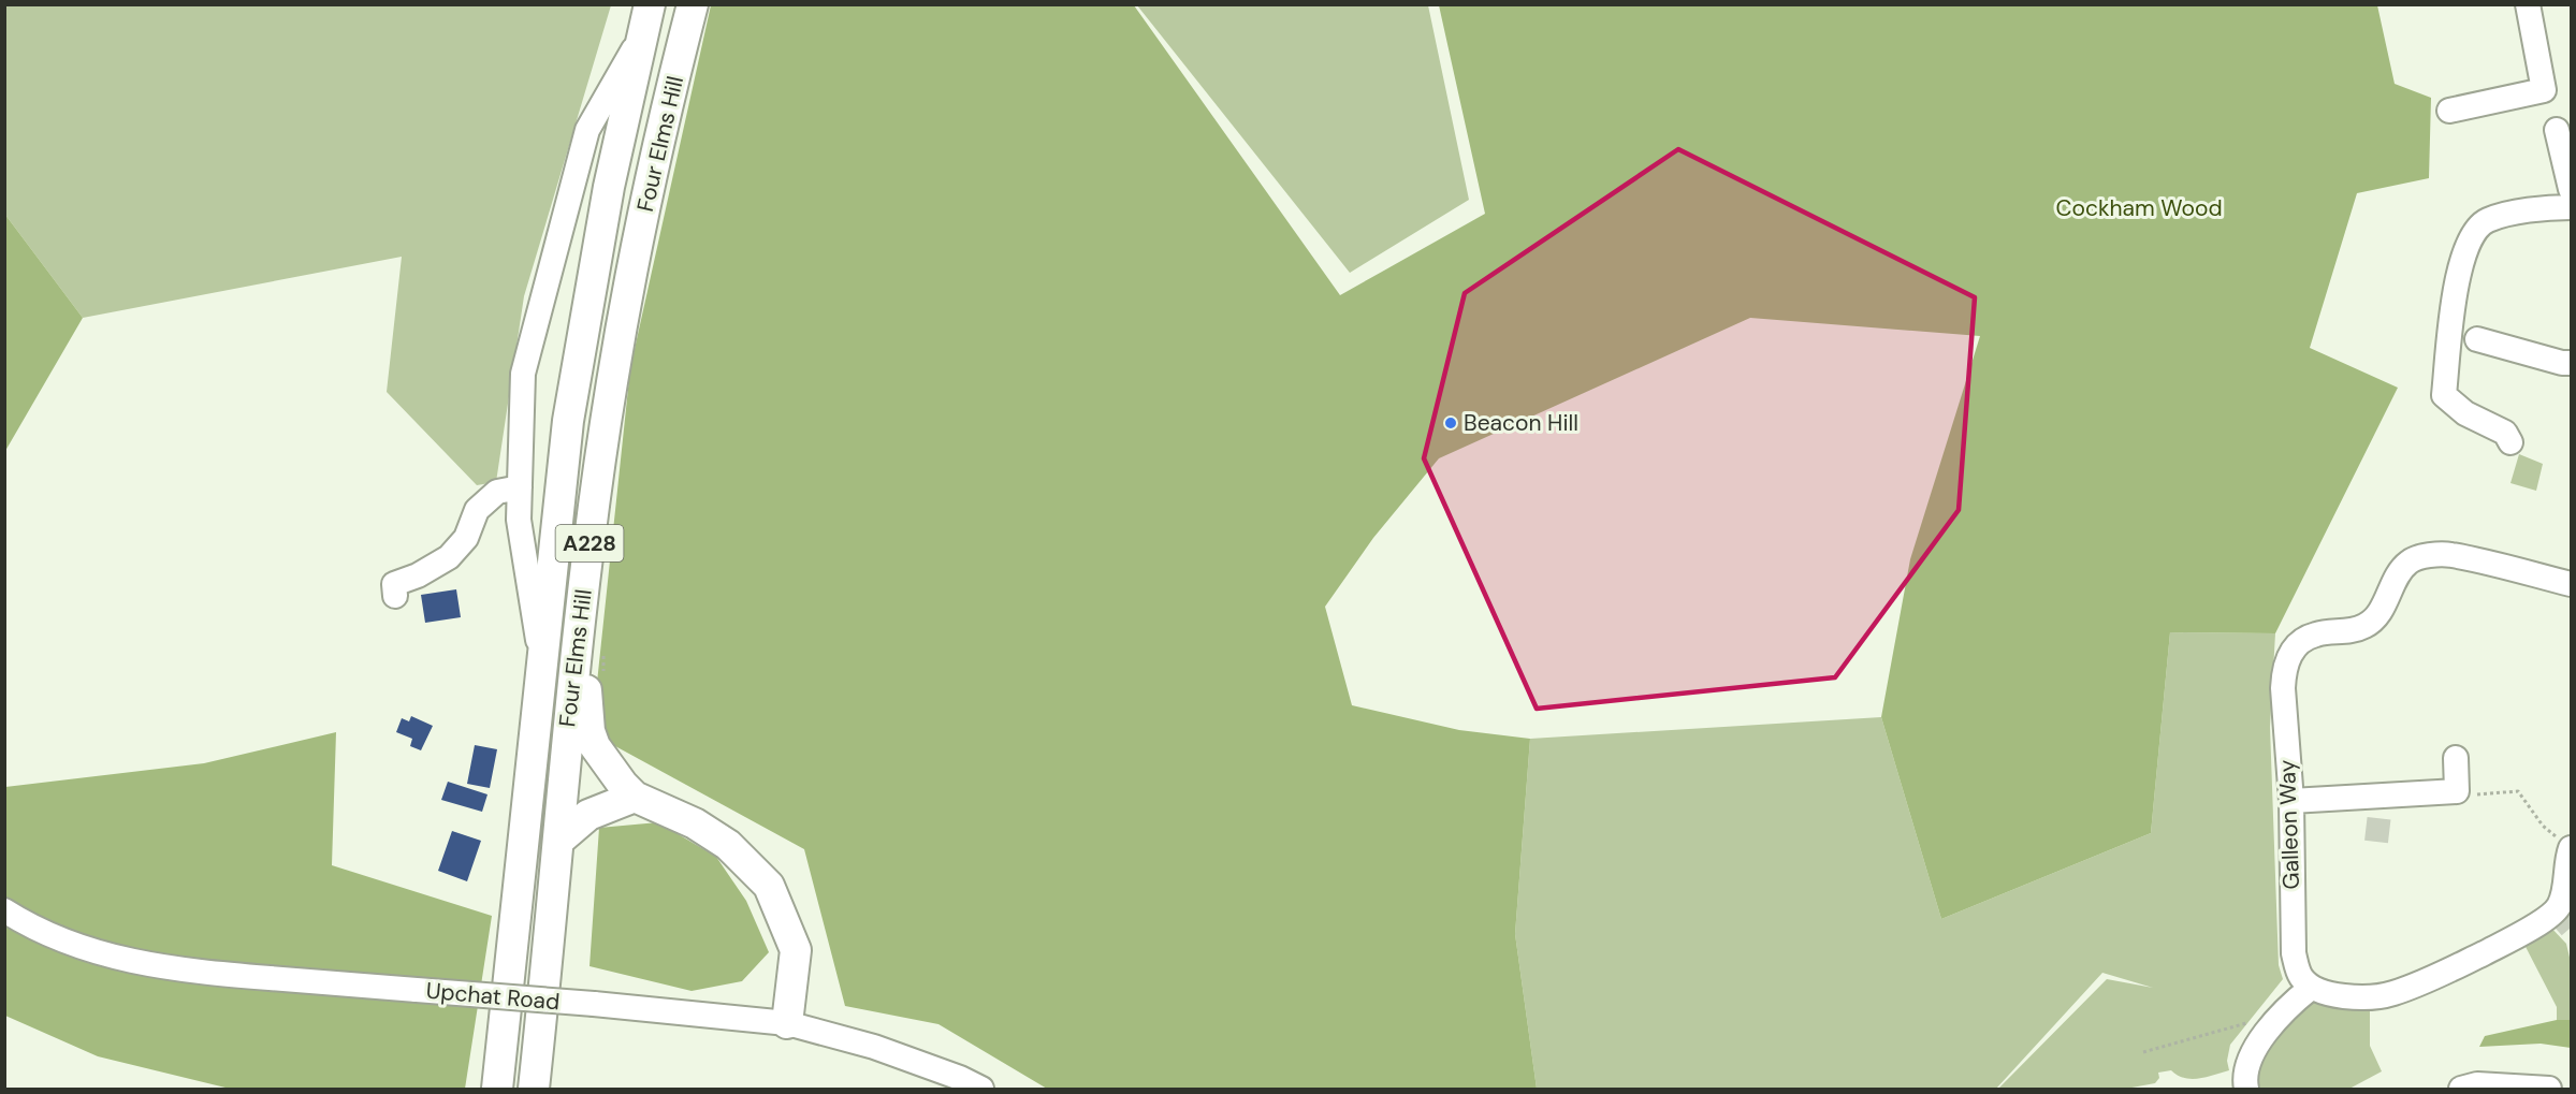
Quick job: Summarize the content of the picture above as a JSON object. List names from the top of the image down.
{
  "streets": {
    "main road": ["Four Elms Hill", "A228"],
    "street": ["Galleon Way", "Upchat Road"]
  },
  "parks": ["Cockham Wood"],
  "places": ["Beacon Hill"]
}
